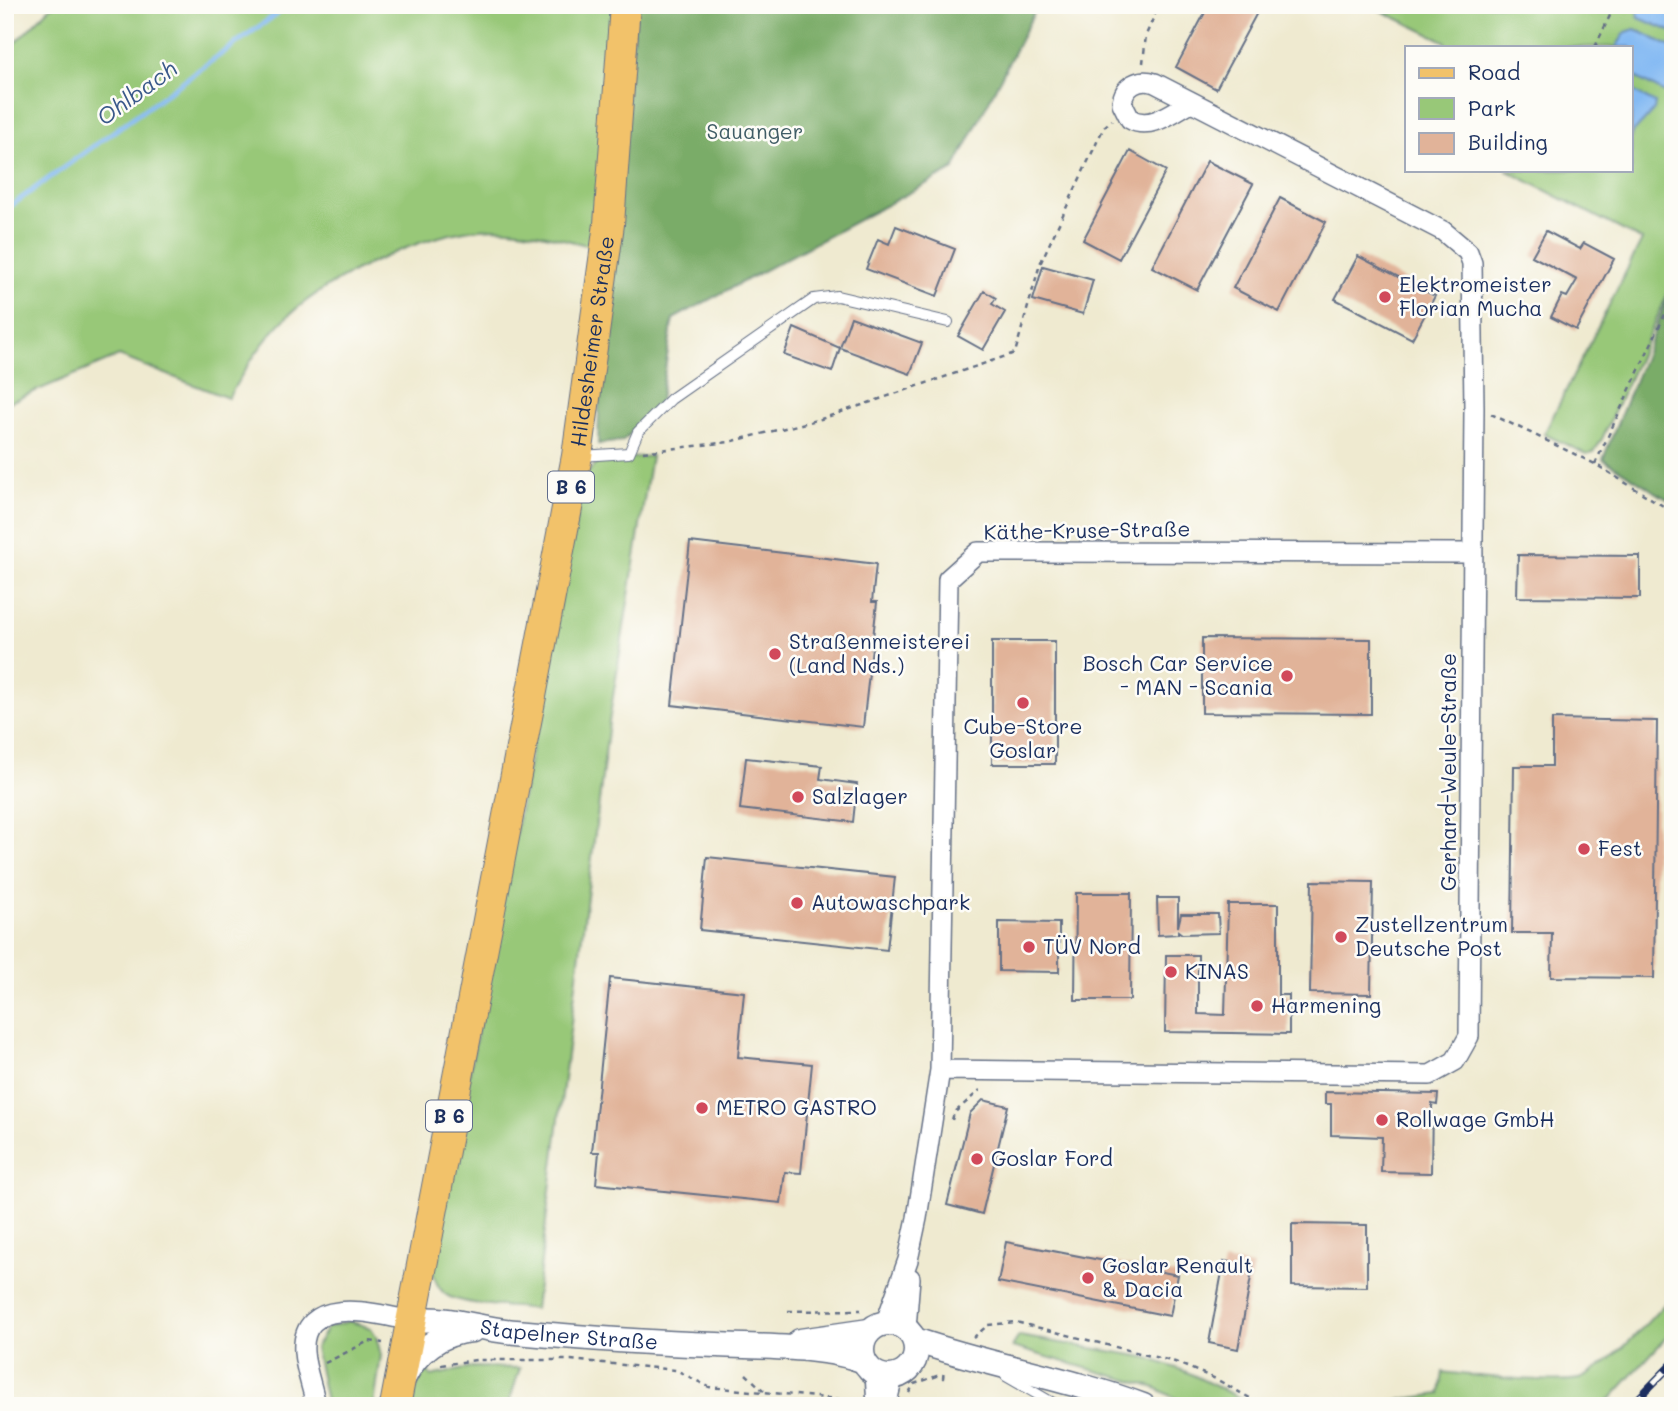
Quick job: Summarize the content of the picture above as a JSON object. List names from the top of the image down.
{
  "streets": {
    "main road": ["Hildesheimer Straße", "B 6"],
    "street": ["Käthe-Kruse-Straße", "Gerhard-Weule-Straße", "Stapelner Straße"]
  },
  "crossings": [
    ["Hildesheimer Straße", "B 6"],
    ["Hildesheimer Straße", "Stapelner Straße"],
    ["B 6", "Stapelner Straße"],
    ["Käthe-Kruse-Straße", "Gerhard-Weule-Straße"]
  ],
  "water": ["Ohlbach"],
  "parks": ["Sauanger"],
  "places": [
    "Elektromeister Florian Mucha",
    "Straßenmeisterei (Land Nds.)",
    "Bosch Car Service - MAN - Scania",
    "Cube-Store Goslar",
    "Salzlager",
    "Fest",
    "Autowaschpark",
    "Zustellzentrum Deutsche Post",
    "TÜV Nord",
    "KINAS",
    "Harmening",
    "METRO GASTRO",
    "Rollwage GmbH",
    "Goslar Ford",
    "Goslar Renault & Dacia"
  ],
  "legend": ["Road", "Park", "Building"]
}
